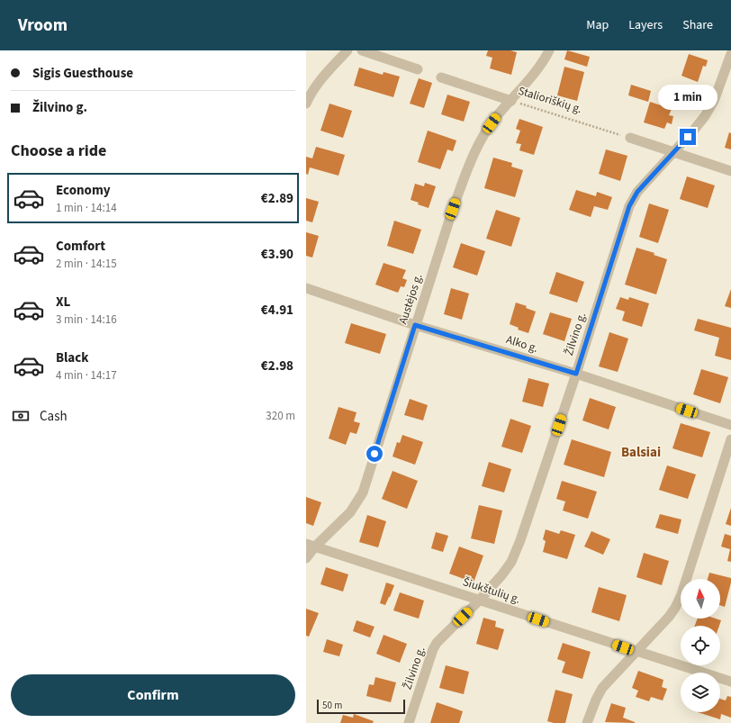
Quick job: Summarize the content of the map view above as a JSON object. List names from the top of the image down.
{
  "streets": {
    "street": [
      "Stalioriškių g.",
      "Austėjos g.",
      "Žilvino g.",
      "Alko g.",
      "Šiukštulių g."
    ]
  },
  "crossings": [
    ["Stalioriškių g.", "Austėjos g."],
    ["Austėjos g.", "Alko g."],
    ["Austėjos g.", "Šiukštulių g."],
    ["Žilvino g.", "Alko g."],
    ["Žilvino g.", "Šiukštulių g."]
  ],
  "districts": ["Balsiai"],
  "scale_bar": "50 m",
  "north": "top",
  "page": {
    "header": "Vroom",
    "nav": ["Map", "Layers", "Share"],
    "banner": ["Sigis Guesthouse", "Žilvino g."],
    "bubble": "1 min",
    "heading": "Choose a ride",
    "list": [
      {
        "name": "Economy",
        "note": "1 min · 14:14",
        "value": "€2.89"
      },
      {
        "name": "Comfort",
        "note": "2 min · 14:15",
        "value": "€3.90"
      },
      {
        "name": "XL",
        "note": "3 min · 14:16",
        "value": "€4.91"
      },
      {
        "name": "Black",
        "note": "4 min · 14:17",
        "value": "€2.98"
      }
    ],
    "pay": ["Cash", "320 m"],
    "buttons": "Confirm",
    "scale": "50 m"
  }
}
